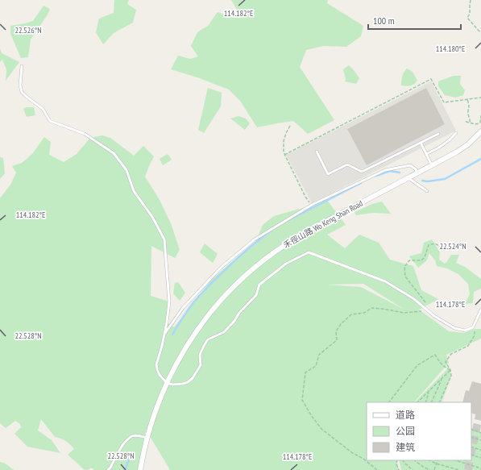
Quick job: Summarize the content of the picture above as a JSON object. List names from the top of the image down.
{
  "streets": {
    "street": ["禾徑山路 Wo Keng Shan Road"]
  },
  "legend": ["道路", "公园", "建筑"],
  "scale_bar": "100 m",
  "coordinates": [
    "114.182°E",
    "22.526°N",
    "114.180°E",
    "22.524°N",
    "114.178°E",
    "22.528°N"
  ]
}
